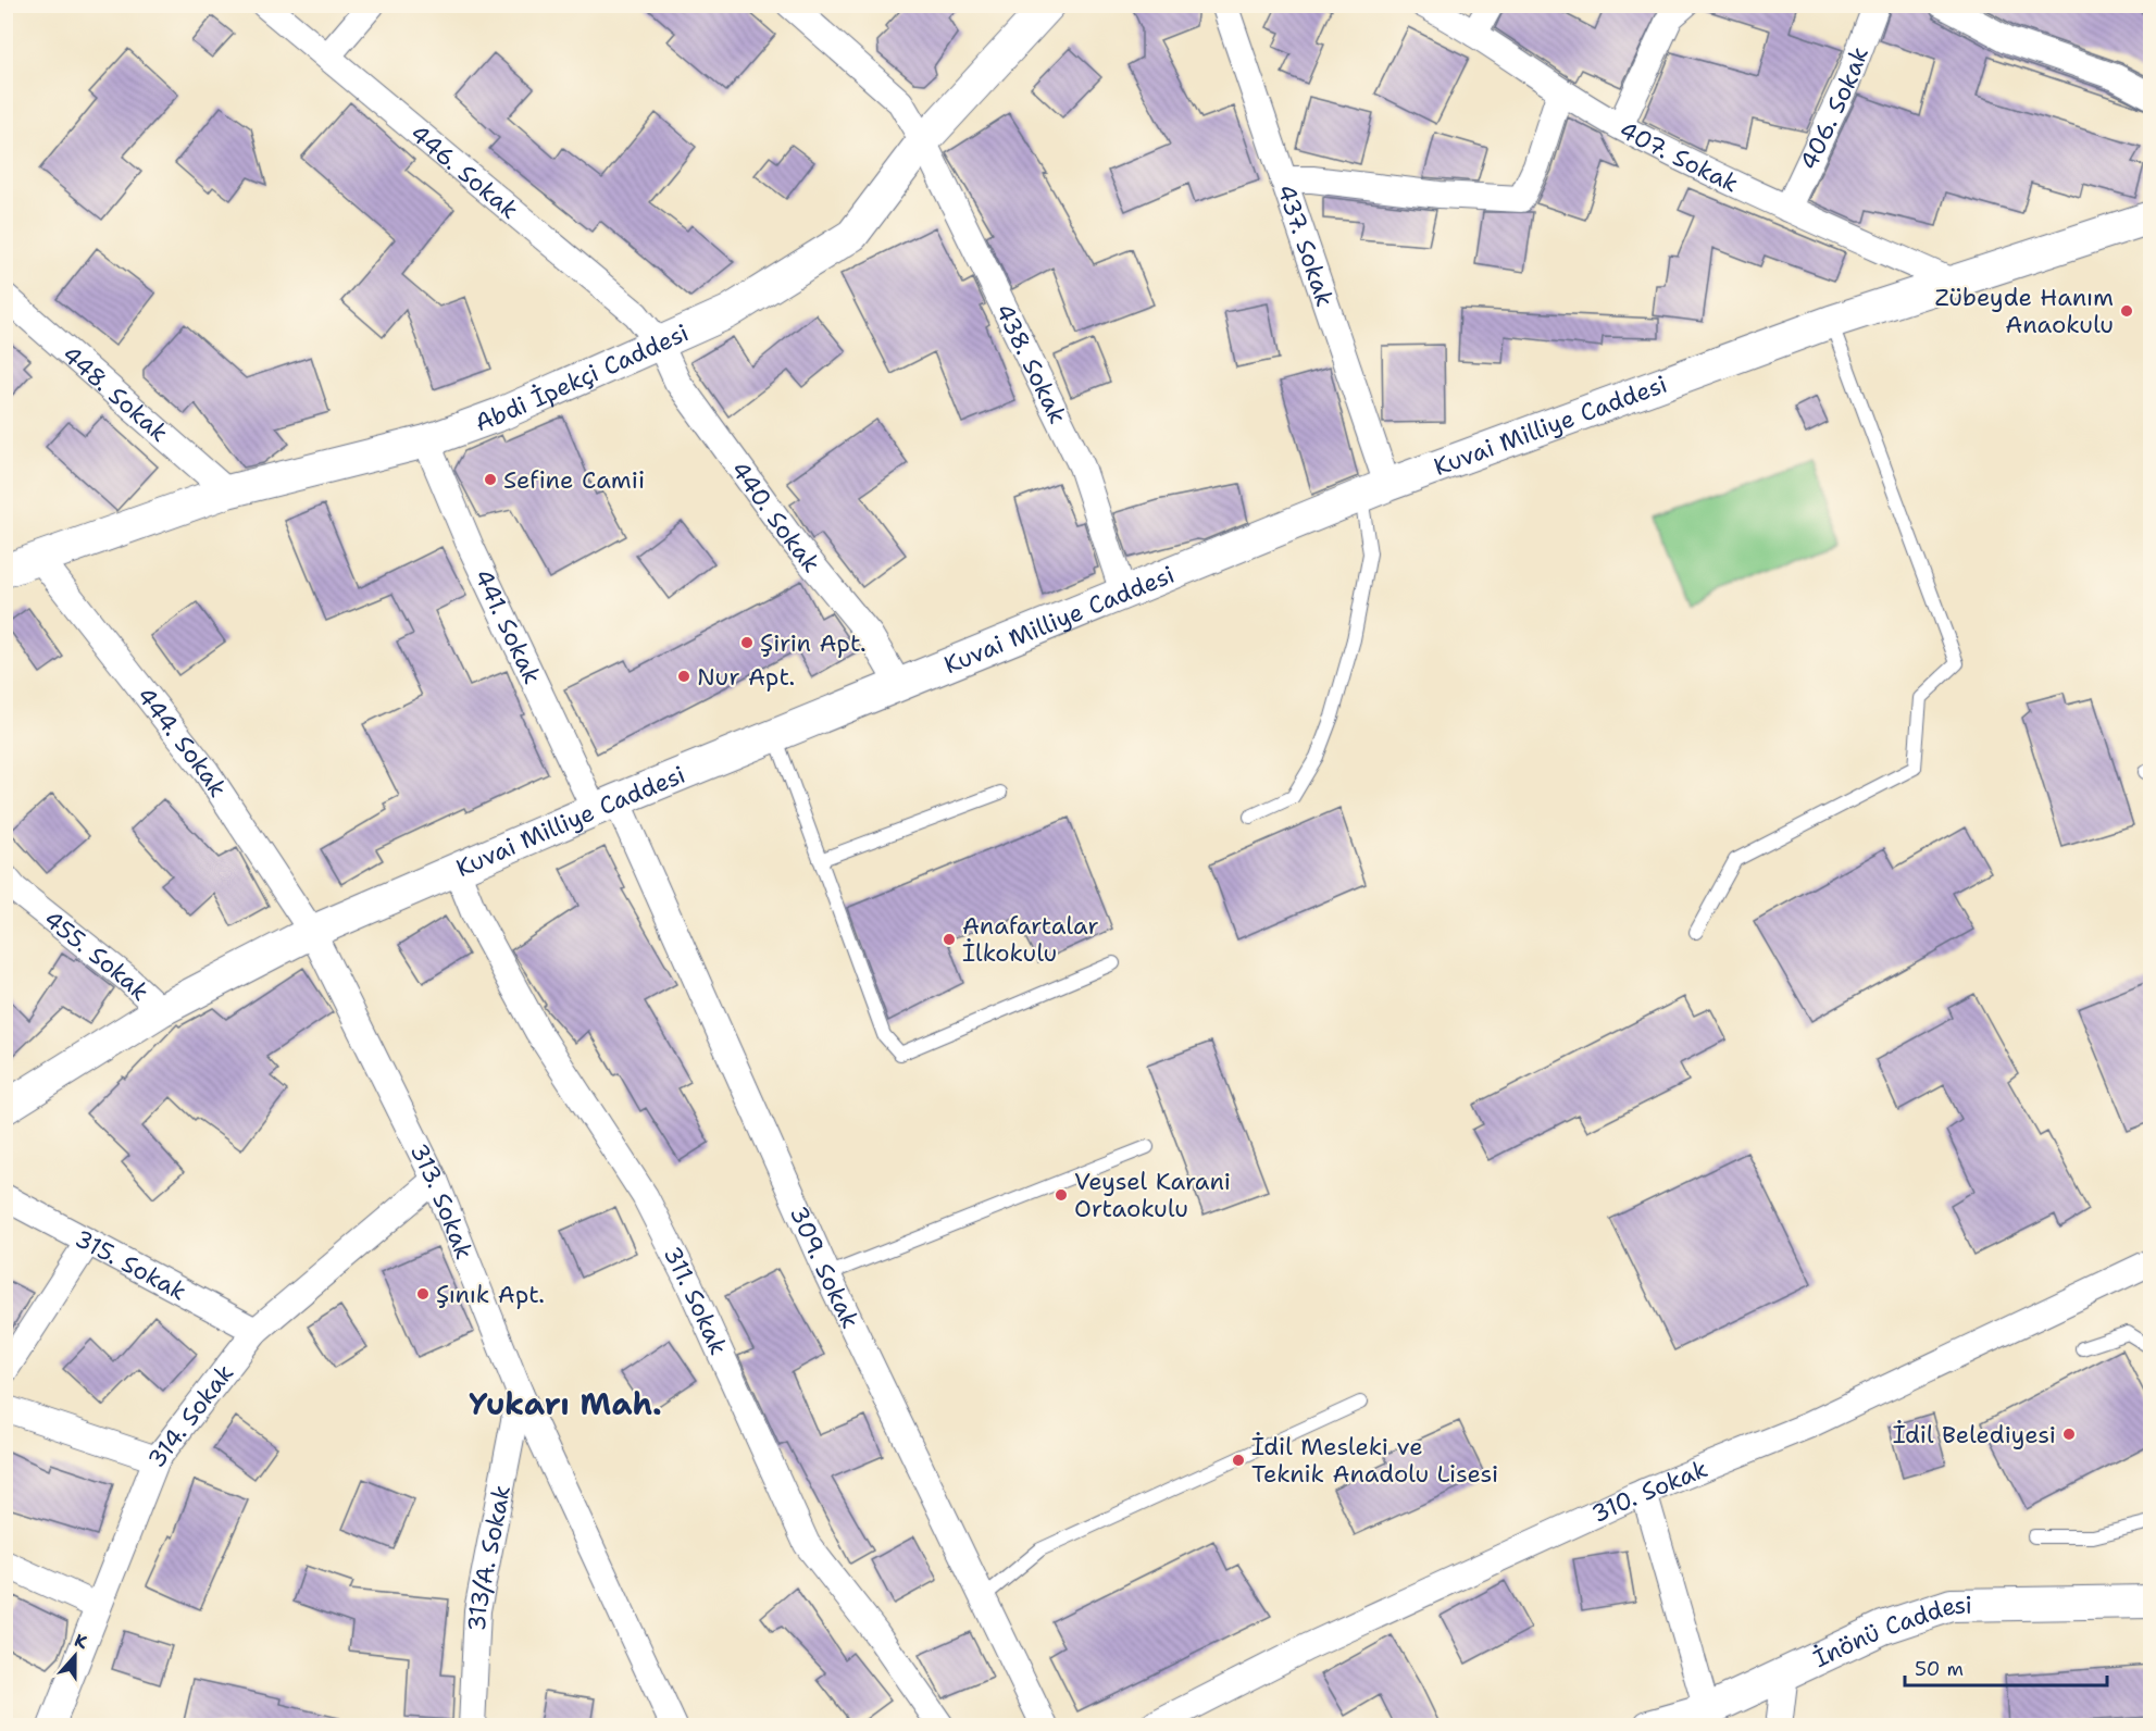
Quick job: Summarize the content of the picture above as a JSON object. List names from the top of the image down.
{
  "streets": {
    "street": [
      "406. Sokak",
      "407. Sokak",
      "446. Sokak",
      "437. Sokak",
      "438. Sokak",
      "Abdi İpekçi Caddesi",
      "448. Sokak",
      "Kuvai Milliye Caddesi",
      "440. Sokak",
      "441. Sokak",
      "444. Sokak",
      "455. Sokak",
      "313. Sokak",
      "315. Sokak",
      "309. Sokak",
      "311. Sokak",
      "314. Sokak",
      "310. Sokak",
      "313/A. Sokak",
      "İnönü Caddesi"
    ]
  },
  "crossings": [
    ["406. Sokak", "407. Sokak"],
    ["407. Sokak", "Kuvai Milliye Caddesi"],
    ["446. Sokak", "Abdi İpekçi Caddesi"],
    ["446. Sokak", "440. Sokak"],
    ["437. Sokak", "Kuvai Milliye Caddesi"],
    ["438. Sokak", "Abdi İpekçi Caddesi"],
    ["438. Sokak", "Kuvai Milliye Caddesi"],
    ["Abdi İpekçi Caddesi", "448. Sokak"],
    ["Abdi İpekçi Caddesi", "440. Sokak"],
    ["Abdi İpekçi Caddesi", "441. Sokak"],
    ["Abdi İpekçi Caddesi", "444. Sokak"],
    ["Kuvai Milliye Caddesi", "440. Sokak"],
    ["Kuvai Milliye Caddesi", "441. Sokak"],
    ["Kuvai Milliye Caddesi", "444. Sokak"],
    ["Kuvai Milliye Caddesi", "455. Sokak"],
    ["Kuvai Milliye Caddesi", "313. Sokak"],
    ["Kuvai Milliye Caddesi", "309. Sokak"],
    ["Kuvai Milliye Caddesi", "311. Sokak"],
    ["441. Sokak", "309. Sokak"],
    ["444. Sokak", "313. Sokak"],
    ["313. Sokak", "314. Sokak"],
    ["313. Sokak", "313/A. Sokak"],
    ["315. Sokak", "314. Sokak"]
  ],
  "districts": ["Yukarı Mah."],
  "places": [
    "Zübeyde Hanım Anaokulu",
    "Sefine Camii",
    "Şirin Apt.",
    "Nur Apt.",
    "Anafartalar İlkokulu",
    "Veysel Karani Ortaokulu",
    "Şınık Apt.",
    "İdil Belediyesi",
    "İdil Mesleki ve Teknik Anadolu Lisesi"
  ],
  "scale_bar": "50 m",
  "north": "top"
}
